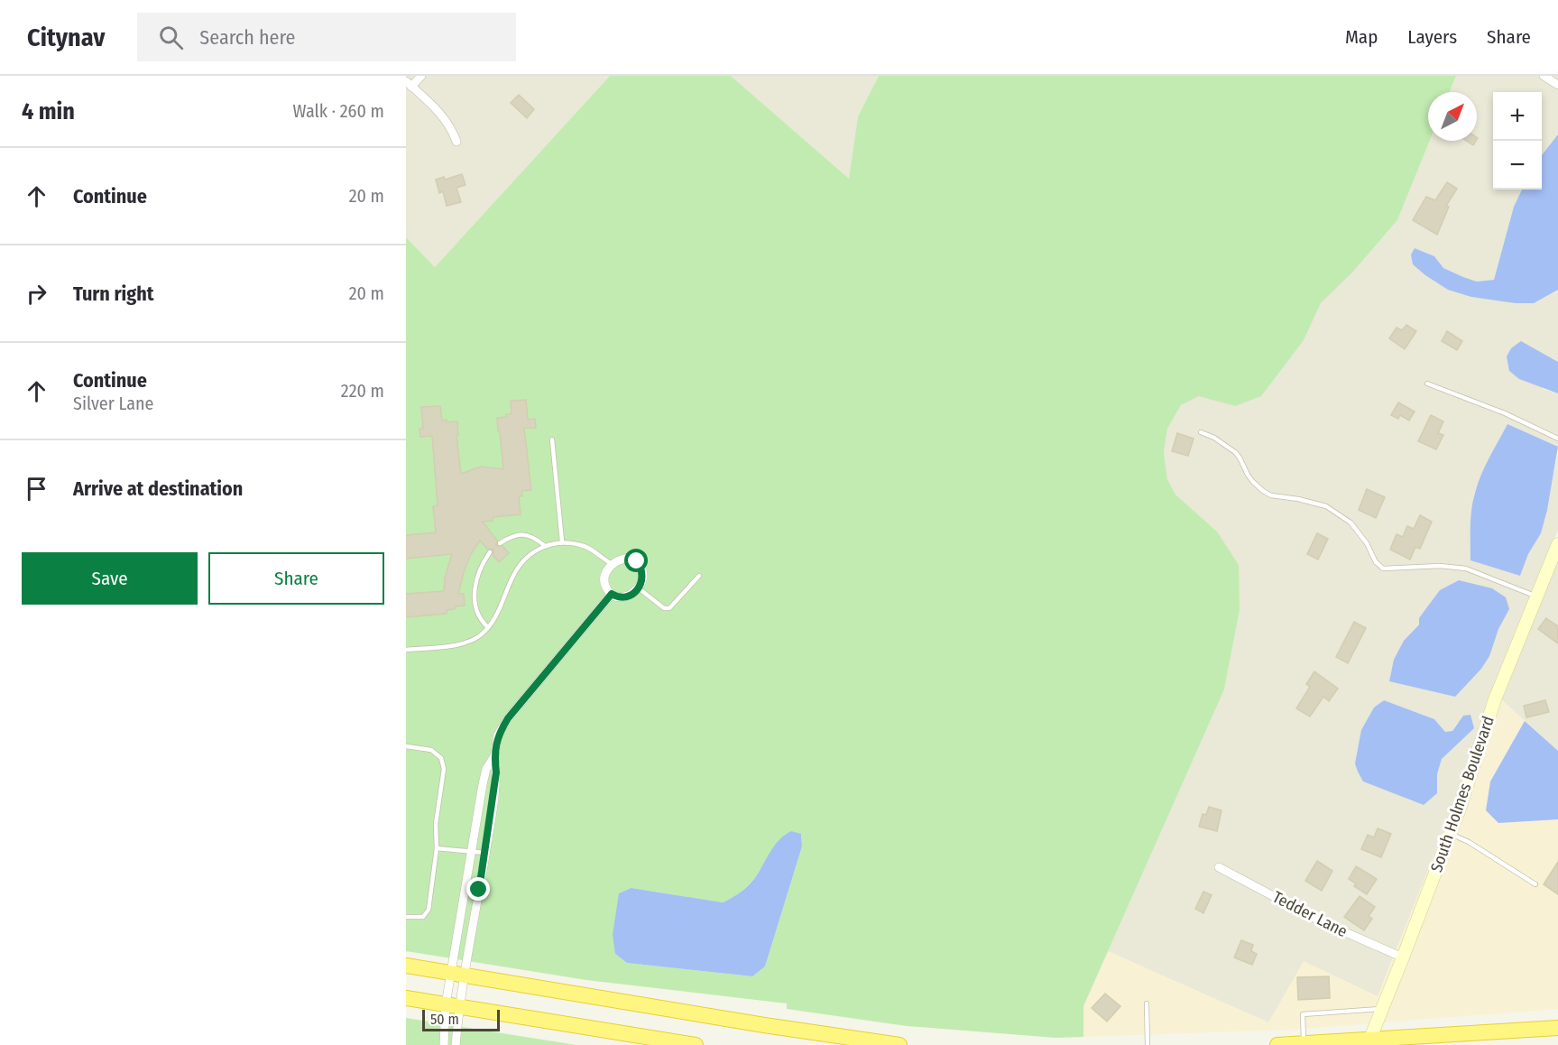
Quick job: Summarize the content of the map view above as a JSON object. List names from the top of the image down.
{
  "streets": {
    "main road": ["South Holmes Boulevard"],
    "street": ["Tedder Lane"]
  },
  "crossings": [
    ["South Holmes Boulevard", "Tedder Lane"]
  ],
  "scale_bar": "50 m",
  "north": "top right",
  "page": {
    "header": "Citynav",
    "search": "Search here",
    "nav": ["Map", "Layers", "Share"],
    "heading": ["4 min", "Walk · 260 m"],
    "map_buttons": ["+", "−"],
    "list": [
      ["Continue", "20 m"],
      ["Turn right", "20 m"],
      ["Continue", "Silver Lane", "220 m"],
      "Arrive at destination"
    ],
    "buttons": ["Save", "Share"],
    "scale": "50 m"
  }
}
